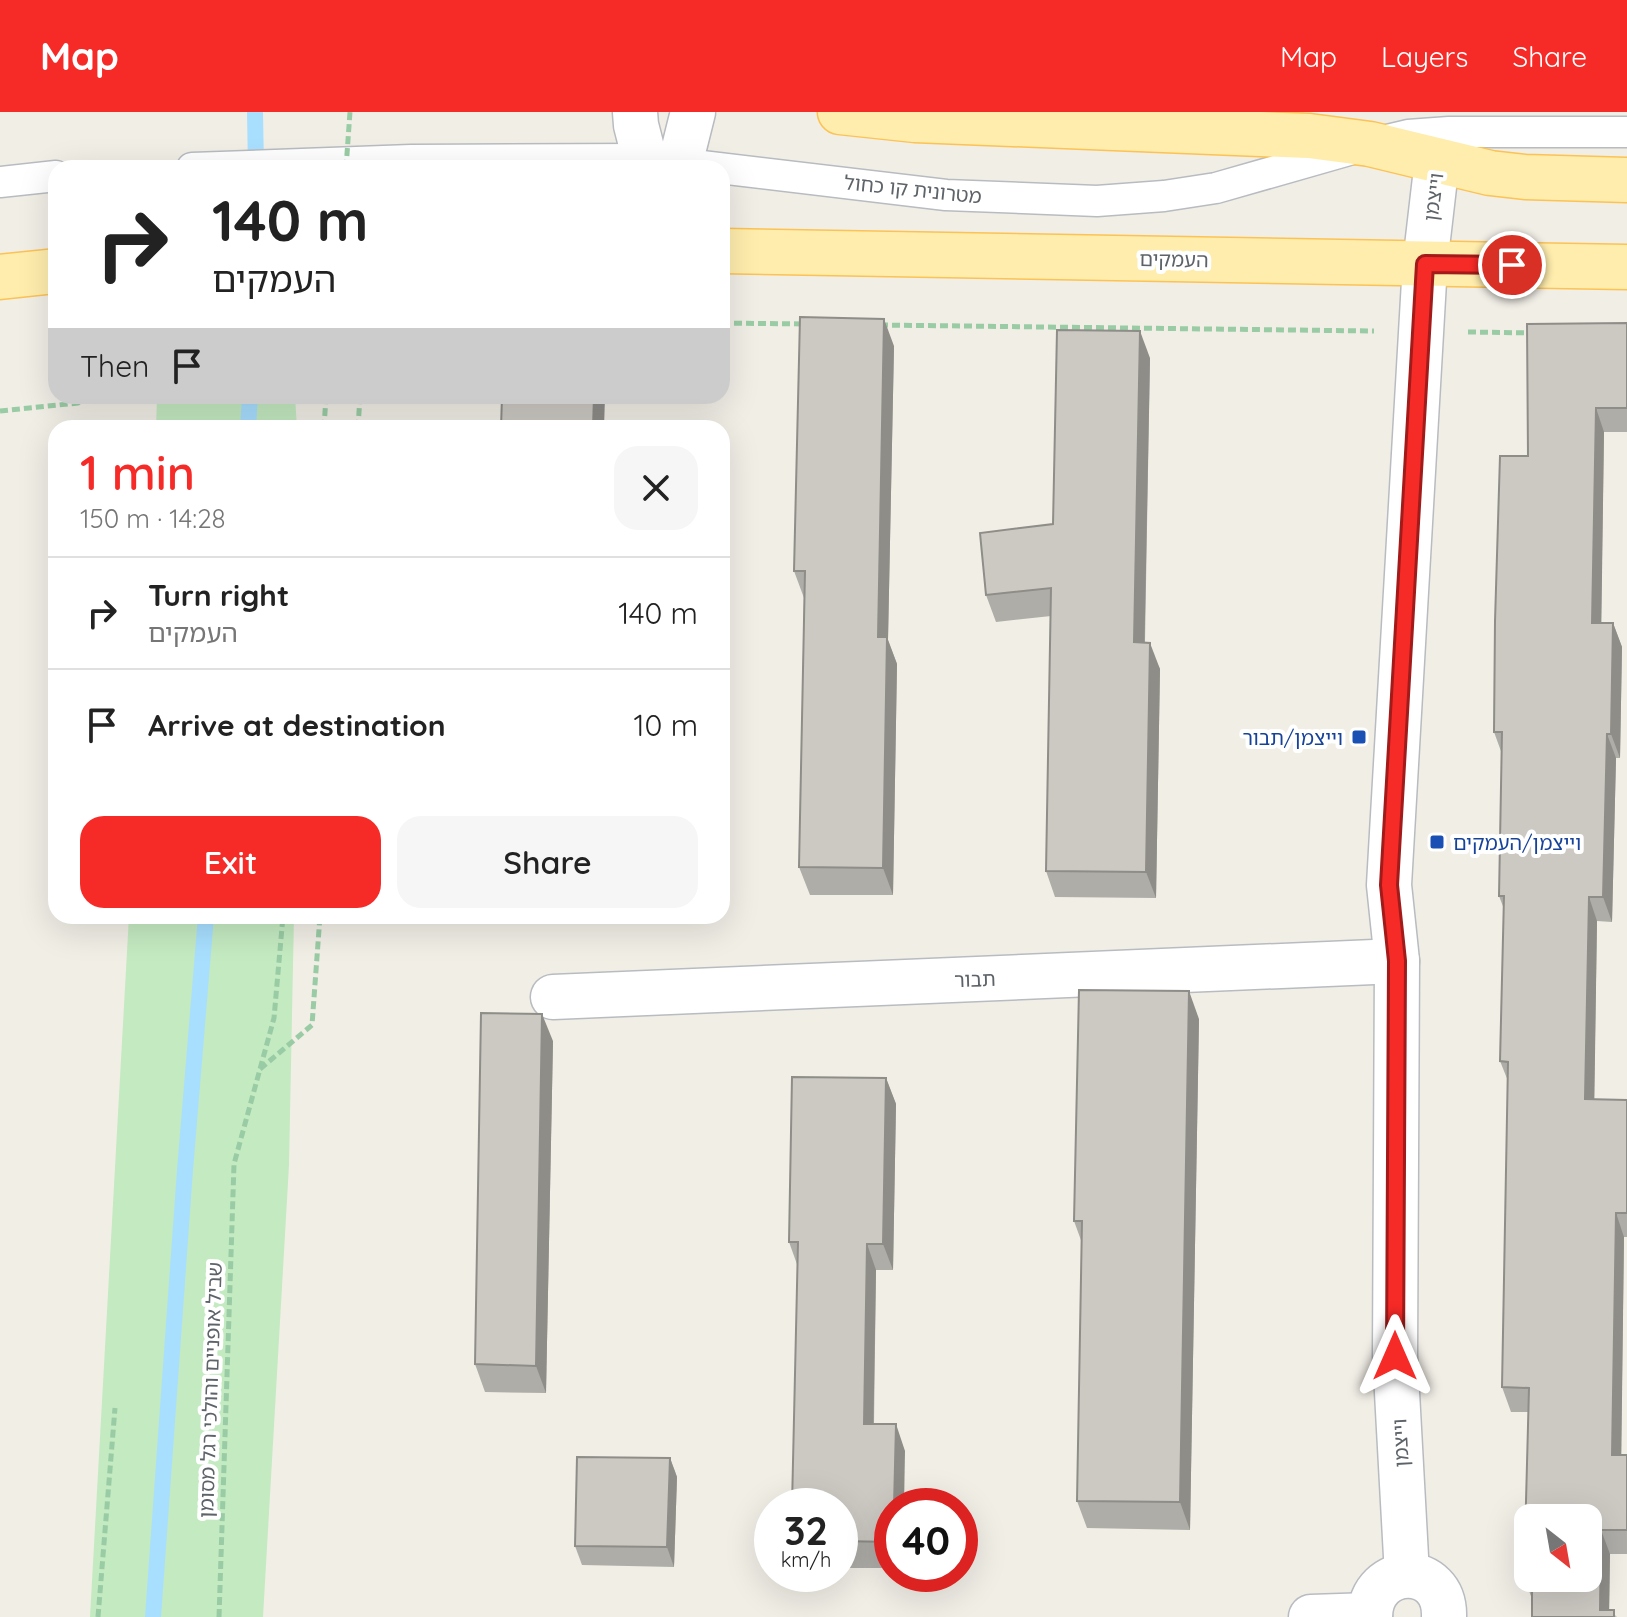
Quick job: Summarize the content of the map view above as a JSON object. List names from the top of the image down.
{
  "streets": {
    "main road": ["העמקים"],
    "street": ["וייצמן", "תבור"],
    "lane": ["מטרונית קו כחול"],
    "path": ["שביל אופניים והולכי רגל מסומן"]
  },
  "crossings": [
    ["וייצמן", "העמקים"],
    ["וייצמן", "תבור"]
  ],
  "places": {
    "transit": ["וייצמן/תבור", "וייצמן/העמקים"]
  },
  "north": "bottom right",
  "page": {
    "header": "Map",
    "nav": ["Map", "Layers", "Share"],
    "turn": ["140 m", "העמקים"],
    "then": "Then",
    "heading": ["1 min", "150 m · 14:28"],
    "list": [
      {
        "name": "Turn right",
        "note": "העמקים",
        "value": "140 m"
      },
      {
        "name": "Arrive at destination",
        "value": "10 m"
      }
    ],
    "buttons": ["Exit", "Share"],
    "speed": "32 km/h",
    "limit": "40"
  }
}
